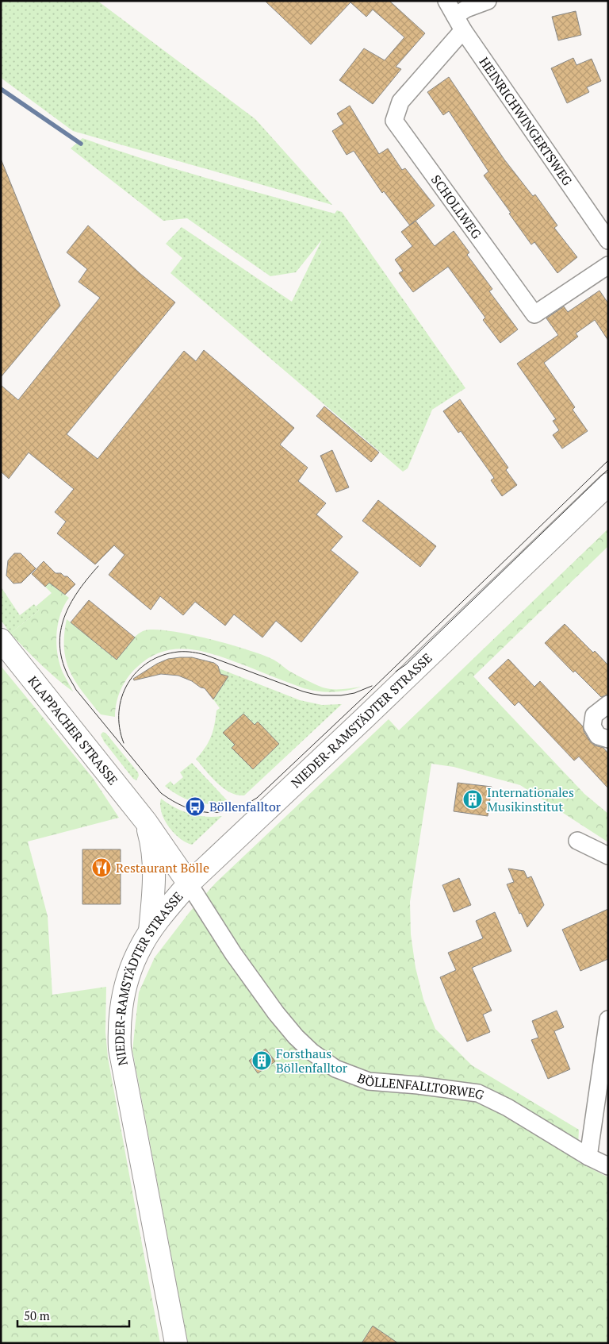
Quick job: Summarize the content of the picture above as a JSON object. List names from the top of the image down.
{
  "streets": {
    "main road": ["NIEDER-RAMSTÄDTER STRASSE", "KLAPPACHER STRASSE"],
    "street": ["HEINRICHWINGERTSWEG", "SCHOLLWEG", "BÖLLENFALLTORWEG"]
  },
  "crossings": [
    ["HEINRICHWINGERTSWEG", "SCHOLLWEG"],
    ["NIEDER-RAMSTÄDTER STRASSE", "KLAPPACHER STRASSE"],
    ["NIEDER-RAMSTÄDTER STRASSE", "BÖLLENFALLTORWEG"],
    ["KLAPPACHER STRASSE", "BÖLLENFALLTORWEG"]
  ],
  "places": {
    "building": ["Internationales Musikinstitut", "Forsthaus Böllenfalltor"],
    "bus stop": ["Böllenfalltor"],
    "restaurant": ["Restaurant Bölle"]
  },
  "scale_bar": "50 m"
}
